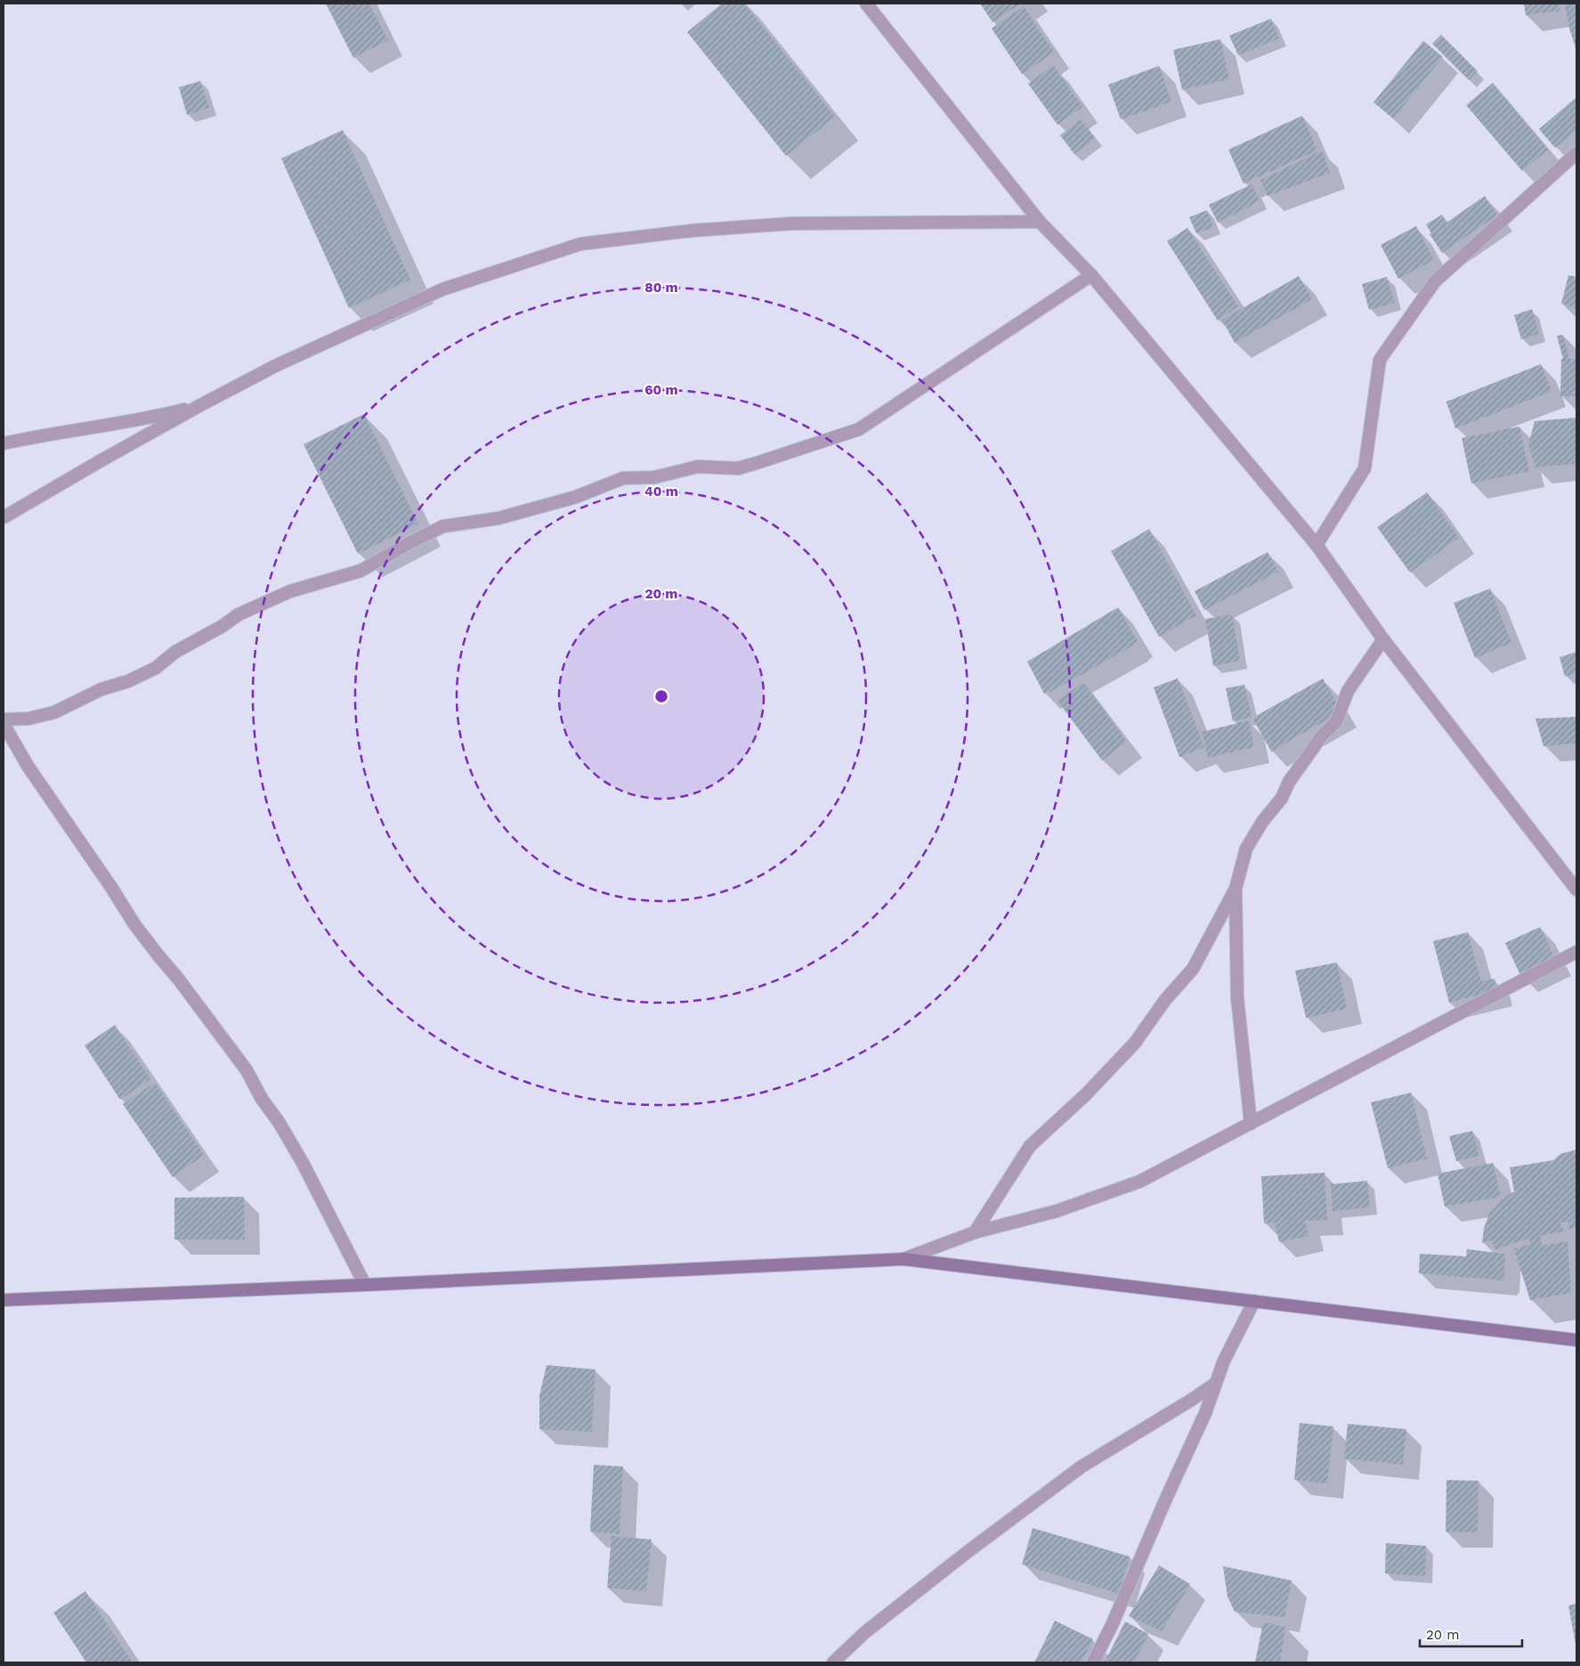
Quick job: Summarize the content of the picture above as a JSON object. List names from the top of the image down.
{
  "scale_bar": "20 m",
  "rings": [
    "80 m",
    "60 m",
    "40 m",
    "20 m"
  ]
}
